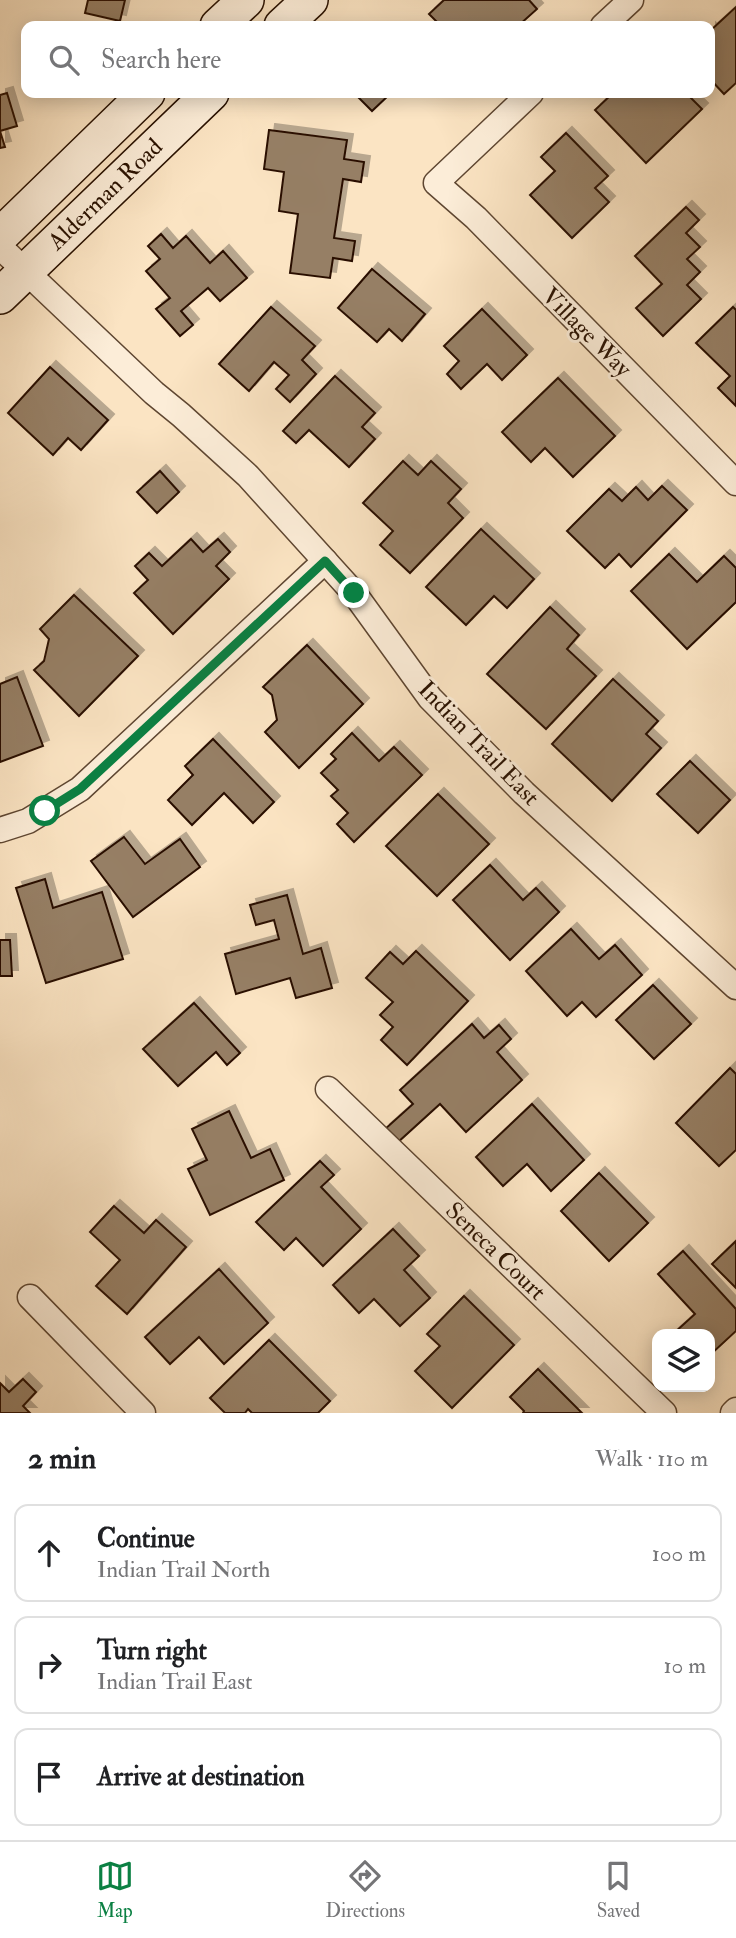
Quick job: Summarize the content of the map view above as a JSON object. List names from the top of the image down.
{
  "streets": {
    "main road": ["Alderman Road"],
    "street": ["Village Way", "Indian Trail East", "Seneca Court"]
  },
  "crossings": [
    ["Alderman Road", "Indian Trail East"]
  ],
  "page": {
    "search": "Search here",
    "heading": ["2 min", "Walk · 110 m"],
    "list": [
      ["Continue", "Indian Trail North", "100 m"],
      ["Turn right", "Indian Trail East", "10 m"],
      "Arrive at destination"
    ],
    "nav": ["Map", "Directions", "Saved"]
  }
}
